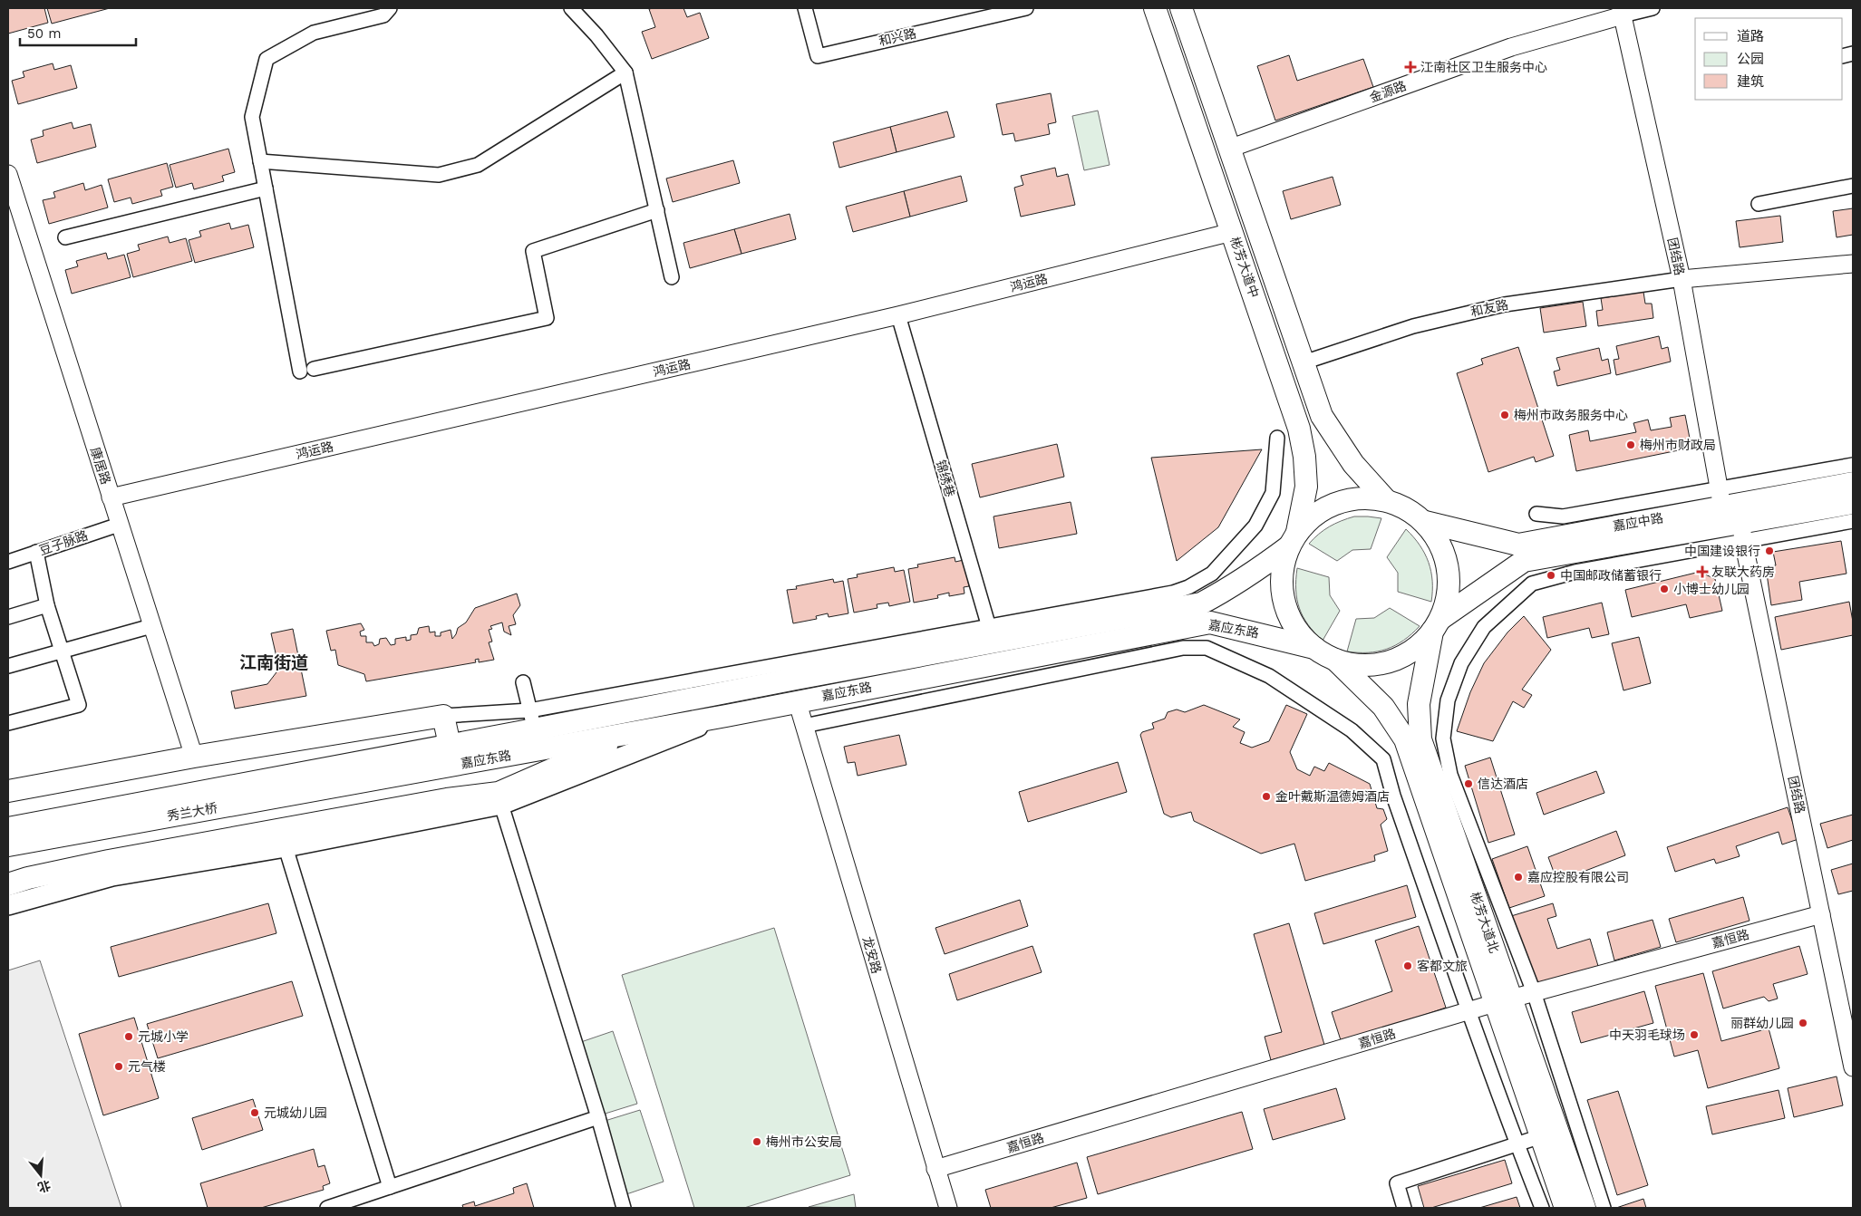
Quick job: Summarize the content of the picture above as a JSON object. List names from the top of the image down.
{
  "streets": {
    "main road": [
      "彬芳大道中",
      "嘉应中路",
      "嘉应东路",
      "秀兰大桥",
      "彬芳大道北"
    ],
    "street": [
      "和兴路",
      "金源路",
      "团结路",
      "鸿运路",
      "和友路",
      "康居路",
      "锦绣巷",
      "豆子脉路",
      "嘉恒路",
      "龙安路"
    ]
  },
  "crossings": [
    ["金源路", "团结路"],
    ["金源路", "彬芳大道中"],
    ["团结路", "和友路"],
    ["团结路", "嘉应中路"],
    ["团结路", "嘉恒路"],
    ["彬芳大道中", "鸿运路"],
    ["彬芳大道中", "和友路"],
    ["彬芳大道中", "嘉应东路"],
    ["鸿运路", "康居路"],
    ["鸿运路", "锦绣巷"],
    ["康居路", "豆子脉路"],
    ["锦绣巷", "嘉应东路"],
    ["嘉应中路", "彬芳大道北"],
    ["嘉应东路", "秀兰大桥"],
    ["嘉应东路", "龙安路"],
    ["彬芳大道北", "嘉恒路"],
    ["嘉恒路", "龙安路"]
  ],
  "districts": ["江南街道"],
  "places": {
    "health": ["江南社区卫生服务中心", "友联大药房"],
    "other": [
      "梅州市政务服务中心",
      "梅州市财政局",
      "中国建设银行",
      "中国邮政储蓄银行",
      "小博士幼儿园",
      "信达酒店",
      "金叶戴斯温德姆酒店",
      "嘉应控股有限公司",
      "客都文旅",
      "丽群幼儿园",
      "中天羽毛球场",
      "元城小学",
      "元气楼",
      "元城幼儿园",
      "梅州市公安局"
    ]
  },
  "legend": ["道路", "公园", "建筑"],
  "scale_bar": "50 m",
  "north": "bottom"
}
